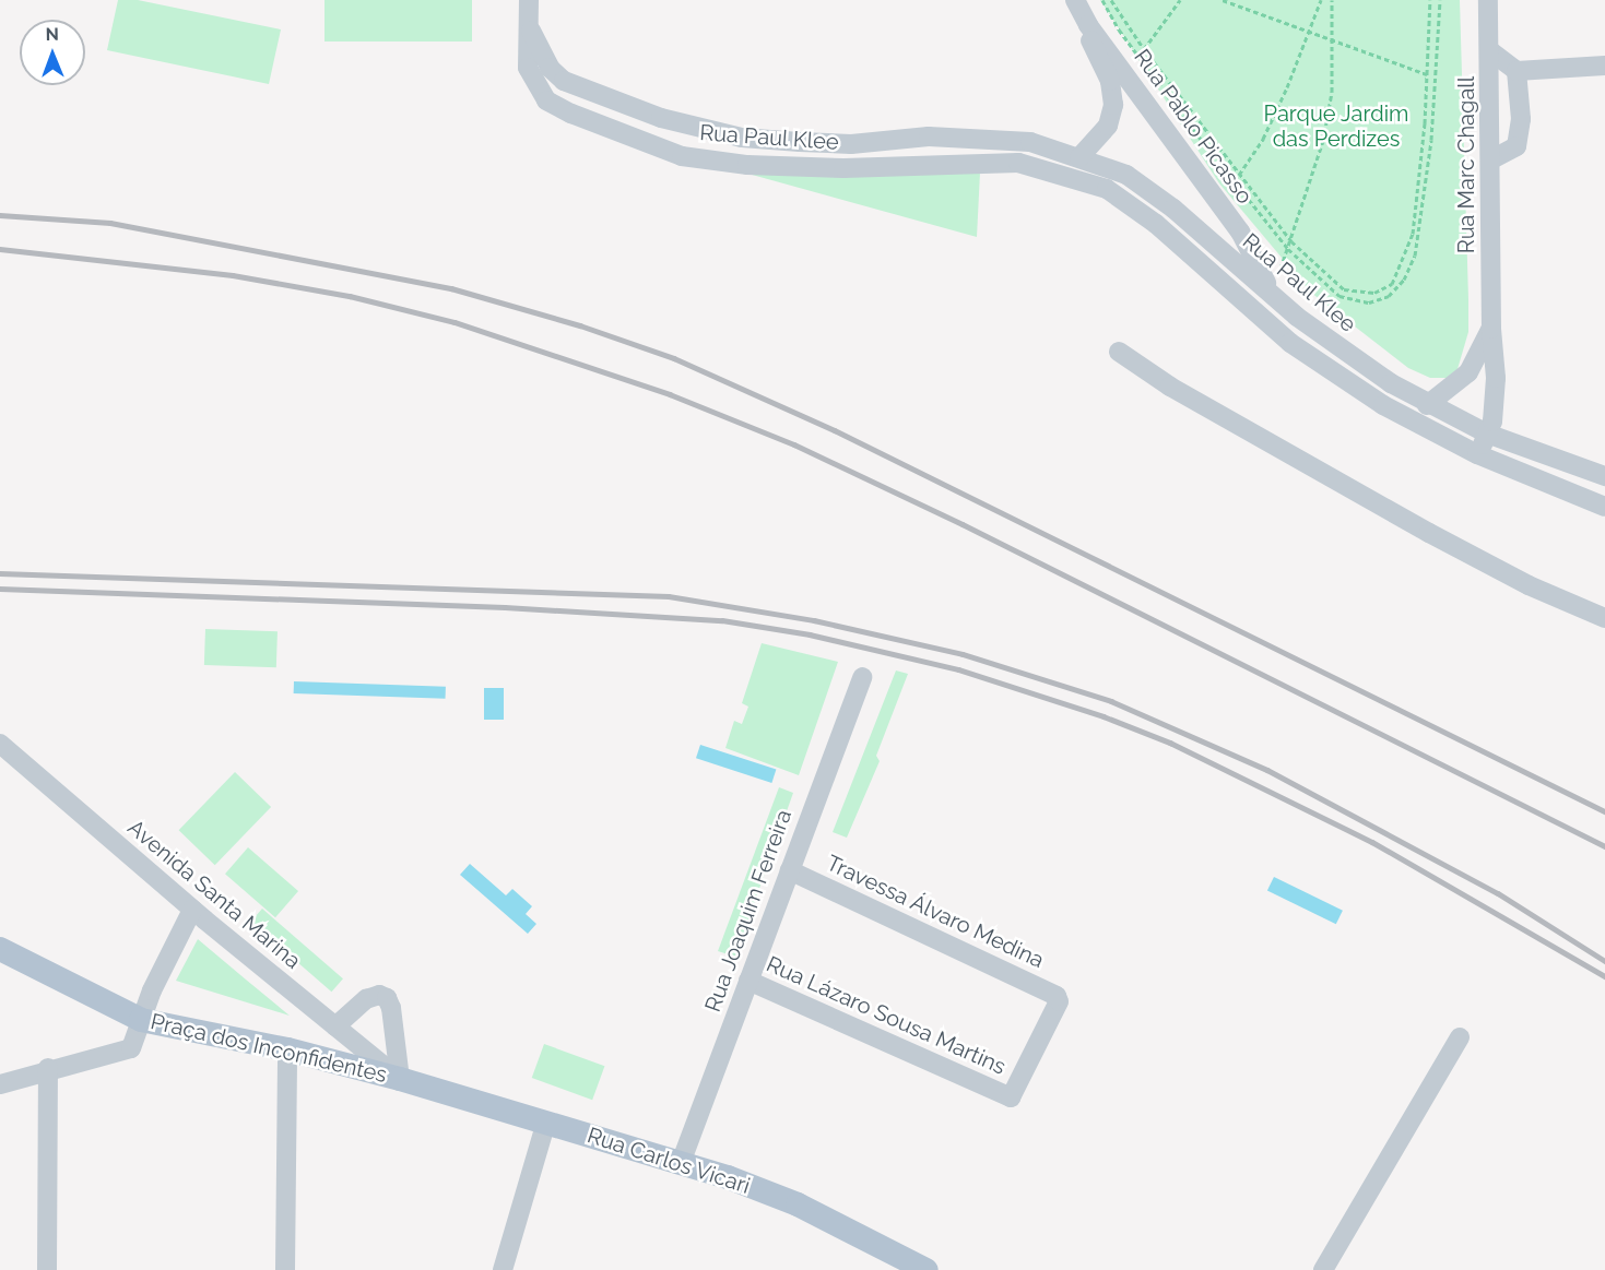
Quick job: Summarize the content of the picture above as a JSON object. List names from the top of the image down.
{
  "streets": {
    "main road": ["Praça dos Inconfidentes", "Rua Carlos Vicari"],
    "street": [
      "Rua Pablo Picasso",
      "Rua Paul Klee",
      "Rua Marc Chagall",
      "Avenida Santa Marina",
      "Rua Joaquim Ferreira",
      "Travessa Álvaro Medina",
      "Rua Lázaro Sousa Martins"
    ]
  },
  "crossings": [
    ["Rua Pablo Picasso", "Rua Paul Klee"],
    ["Rua Paul Klee", "Rua Marc Chagall"],
    ["Avenida Santa Marina", "Praça dos Inconfidentes"],
    ["Avenida Santa Marina", "Rua Carlos Vicari"],
    ["Rua Joaquim Ferreira", "Travessa Álvaro Medina"],
    ["Rua Joaquim Ferreira", "Rua Lázaro Sousa Martins"],
    ["Rua Joaquim Ferreira", "Rua Carlos Vicari"],
    ["Travessa Álvaro Medina", "Rua Lázaro Sousa Martins"],
    ["Praça dos Inconfidentes", "Rua Carlos Vicari"]
  ],
  "parks": ["Parque Jardim das Perdizes"],
  "north": "top"
}
